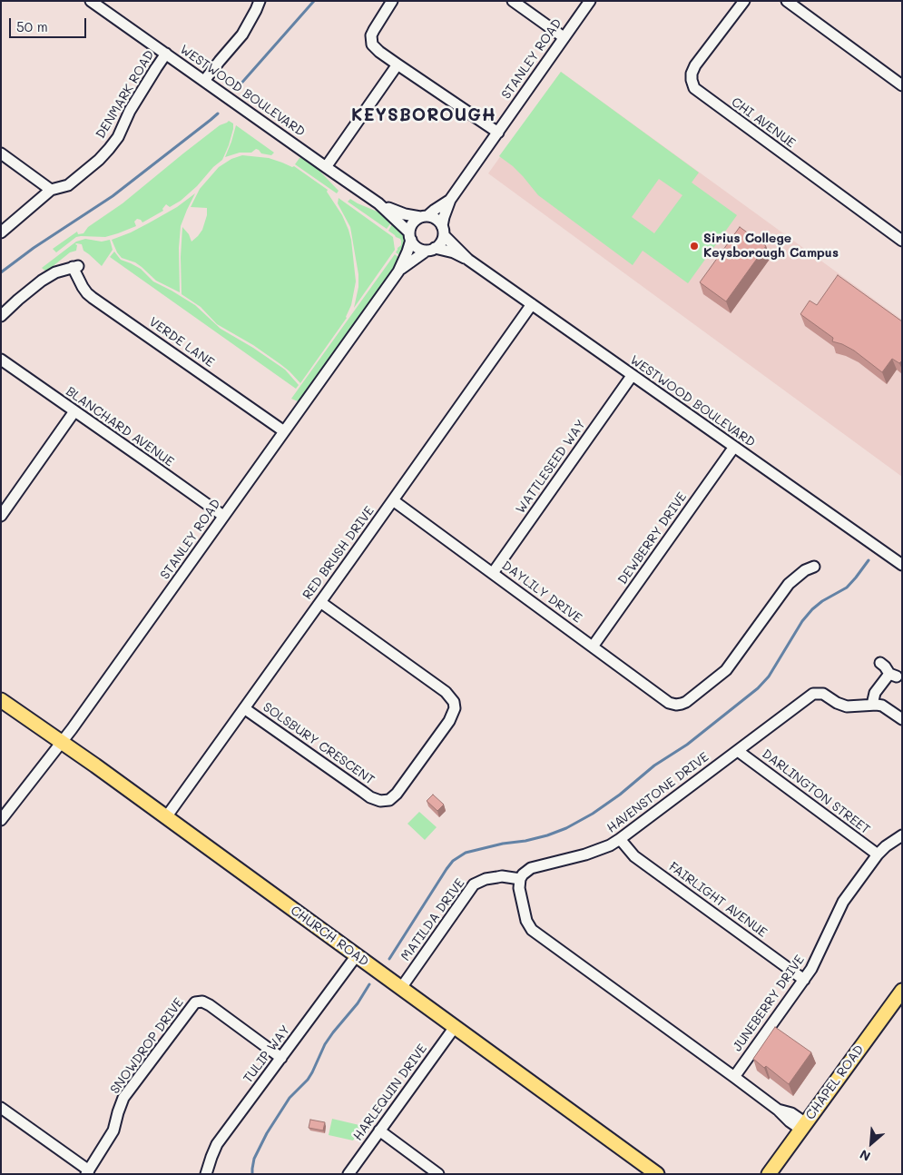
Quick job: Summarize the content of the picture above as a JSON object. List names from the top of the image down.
{
  "streets": {
    "main road": ["CHURCH ROAD", "CHAPEL ROAD"],
    "street": [
      "STANLEY ROAD",
      "WESTWOOD BOULEVARD",
      "DENMARK ROAD",
      "CHI AVENUE",
      "VERDE LANE",
      "BLANCHARD AVENUE",
      "WATTLESEED WAY",
      "DEWBERRY DRIVE",
      "RED BRUSH DRIVE",
      "DAYLILY DRIVE",
      "SOLSBURY CRESCENT",
      "DARLINGTON STREET",
      "HAVENSTONE DRIVE",
      "FAIRLIGHT AVENUE",
      "MATILDA DRIVE",
      "JUNEBERRY DRIVE",
      "SNOWDROP DRIVE",
      "TULIP WAY",
      "HARLEQUIN DRIVE"
    ]
  },
  "crossings": [
    ["STANLEY ROAD", "WESTWOOD BOULEVARD"],
    ["STANLEY ROAD", "VERDE LANE"],
    ["STANLEY ROAD", "BLANCHARD AVENUE"],
    ["STANLEY ROAD", "CHURCH ROAD"],
    ["WESTWOOD BOULEVARD", "DENMARK ROAD"],
    ["WESTWOOD BOULEVARD", "WATTLESEED WAY"],
    ["WESTWOOD BOULEVARD", "DEWBERRY DRIVE"],
    ["WESTWOOD BOULEVARD", "RED BRUSH DRIVE"],
    ["WATTLESEED WAY", "DAYLILY DRIVE"],
    ["DEWBERRY DRIVE", "DAYLILY DRIVE"],
    ["RED BRUSH DRIVE", "DAYLILY DRIVE"],
    ["RED BRUSH DRIVE", "SOLSBURY CRESCENT"],
    ["RED BRUSH DRIVE", "CHURCH ROAD"],
    ["DARLINGTON STREET", "HAVENSTONE DRIVE"],
    ["DARLINGTON STREET", "JUNEBERRY DRIVE"],
    ["HAVENSTONE DRIVE", "FAIRLIGHT AVENUE"],
    ["HAVENSTONE DRIVE", "MATILDA DRIVE"],
    ["FAIRLIGHT AVENUE", "JUNEBERRY DRIVE"],
    ["MATILDA DRIVE", "CHURCH ROAD"],
    ["CHURCH ROAD", "TULIP WAY"],
    ["CHURCH ROAD", "HARLEQUIN DRIVE"],
    ["SNOWDROP DRIVE", "TULIP WAY"]
  ],
  "districts": ["KEYSBOROUGH"],
  "places": ["Sirius College Keysborough Campus"],
  "scale_bar": "50 m",
  "north": "bottom left"
}
